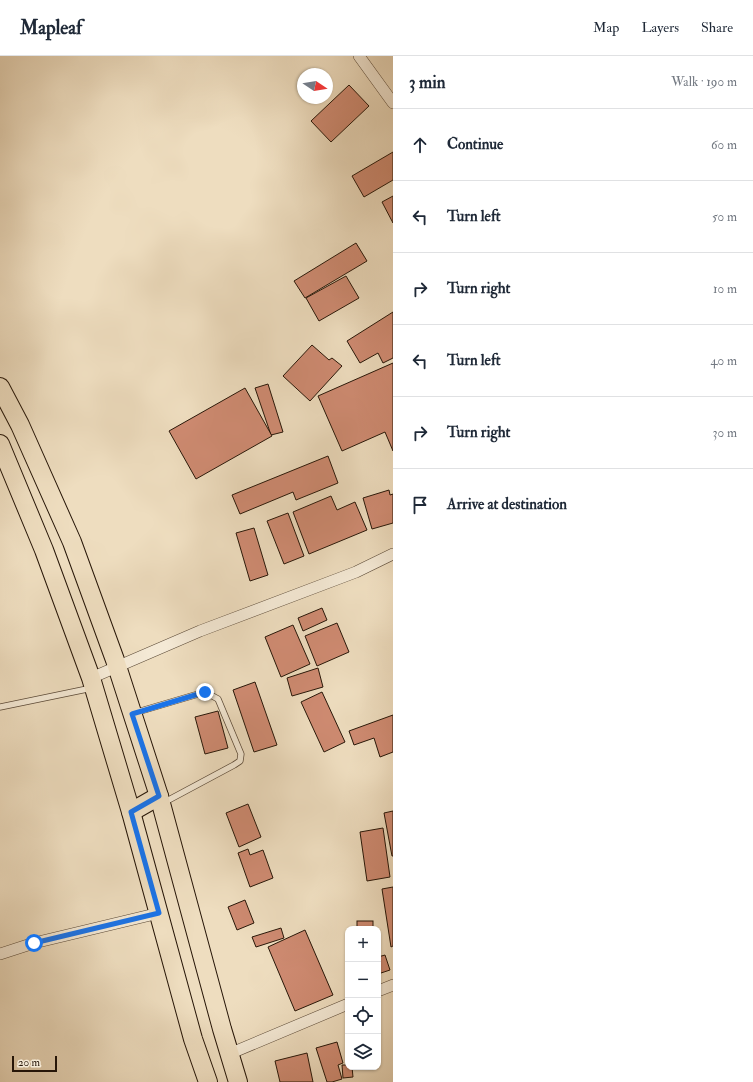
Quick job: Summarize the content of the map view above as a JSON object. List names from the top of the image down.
{
  "scale_bar": "20 m",
  "north": "right",
  "page": {
    "header": "Mapleaf",
    "nav": ["Map", "Layers", "Share"],
    "heading": ["3 min", "Walk · 190 m"],
    "list": [
      ["Continue", "60 m"],
      ["Turn left", "50 m"],
      ["Turn right", "10 m"],
      ["Turn left", "40 m"],
      ["Turn right", "30 m"],
      "Arrive at destination"
    ],
    "map_buttons": ["+", "−"],
    "scale": "20 m"
  }
}
